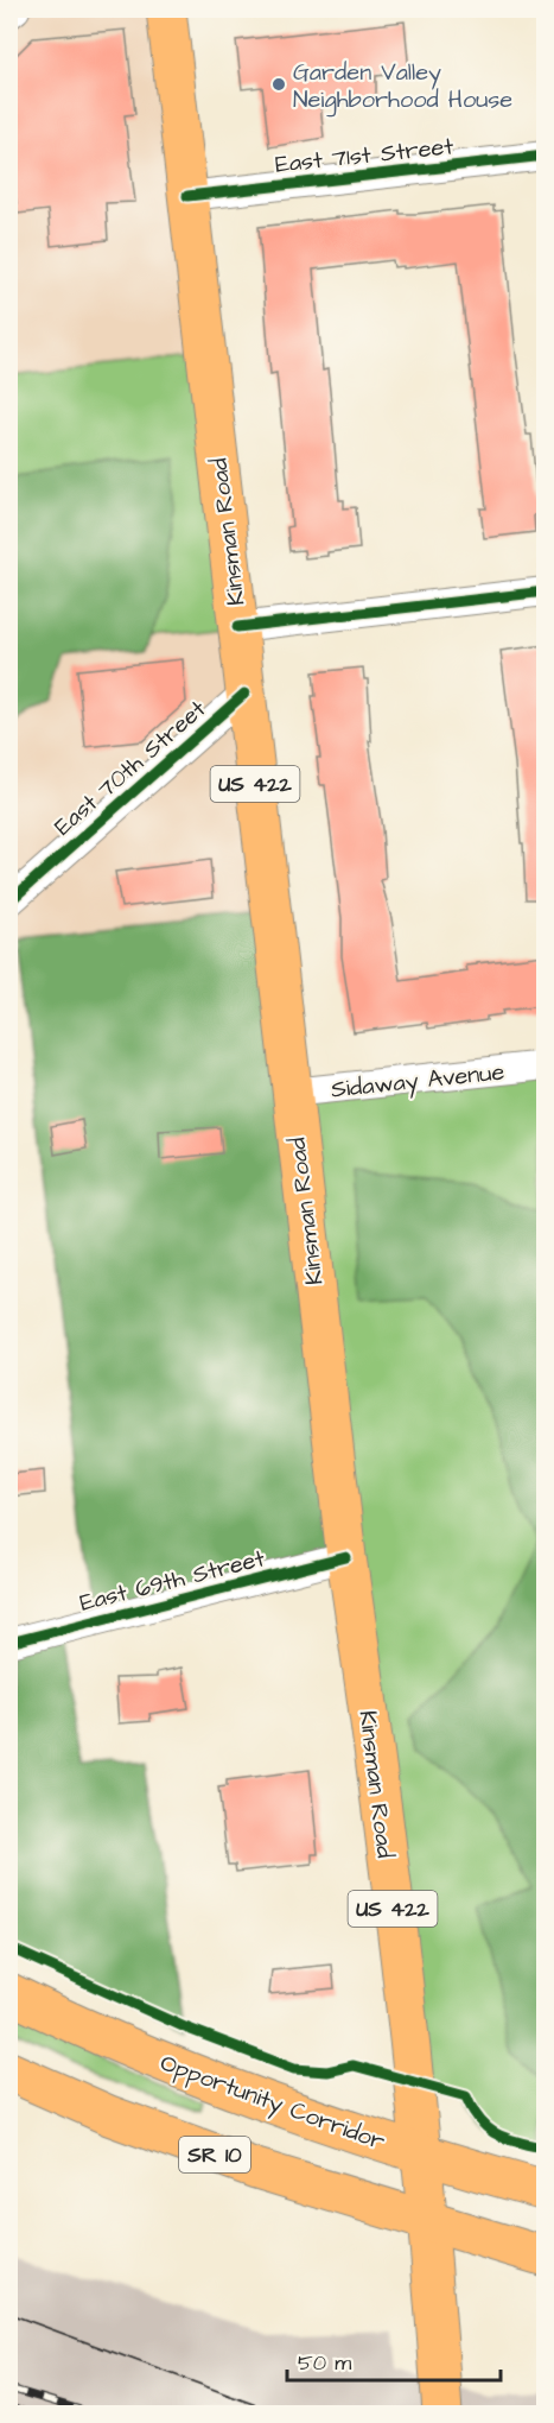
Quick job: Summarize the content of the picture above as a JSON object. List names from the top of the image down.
{
  "streets": {
    "main road": [
      "Kinsman Road",
      "US 422",
      "Opportunity Corridor",
      "SR 10"
    ],
    "street": [
      "East 71st Street",
      "East 70th Street",
      "Sidaway Avenue",
      "East 69th Street"
    ]
  },
  "crossings": [
    ["East 71st Street", "Kinsman Road"],
    ["Kinsman Road", "East 70th Street"],
    ["Kinsman Road", "Sidaway Avenue"],
    ["Kinsman Road", "East 69th Street"],
    ["Kinsman Road", "Opportunity Corridor"],
    ["Kinsman Road", "SR 10"]
  ],
  "places": ["Garden Valley Neighborhood House"],
  "scale_bar": "50 m"
}
